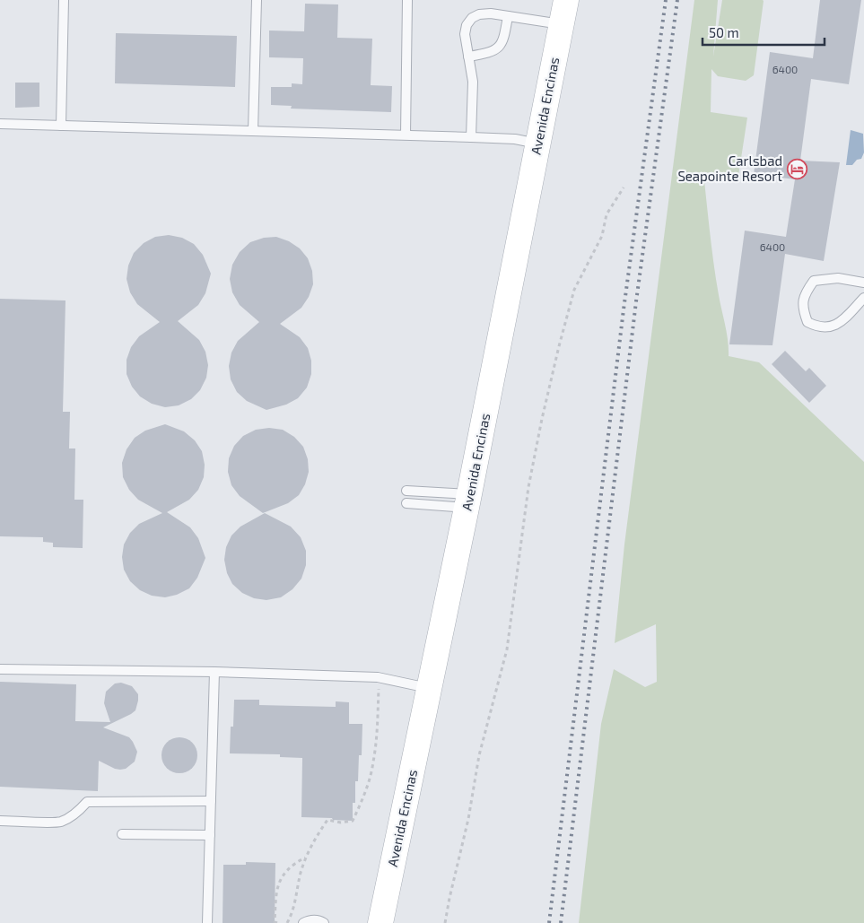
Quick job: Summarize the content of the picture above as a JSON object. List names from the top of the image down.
{
  "streets": {
    "street": ["Avenida Encinas"]
  },
  "places": {
    "hotel": ["Carlsbad Seapointe Resort"]
  },
  "house_numbers": ["6400", "6400"],
  "scale_bar": "50 m"
}
